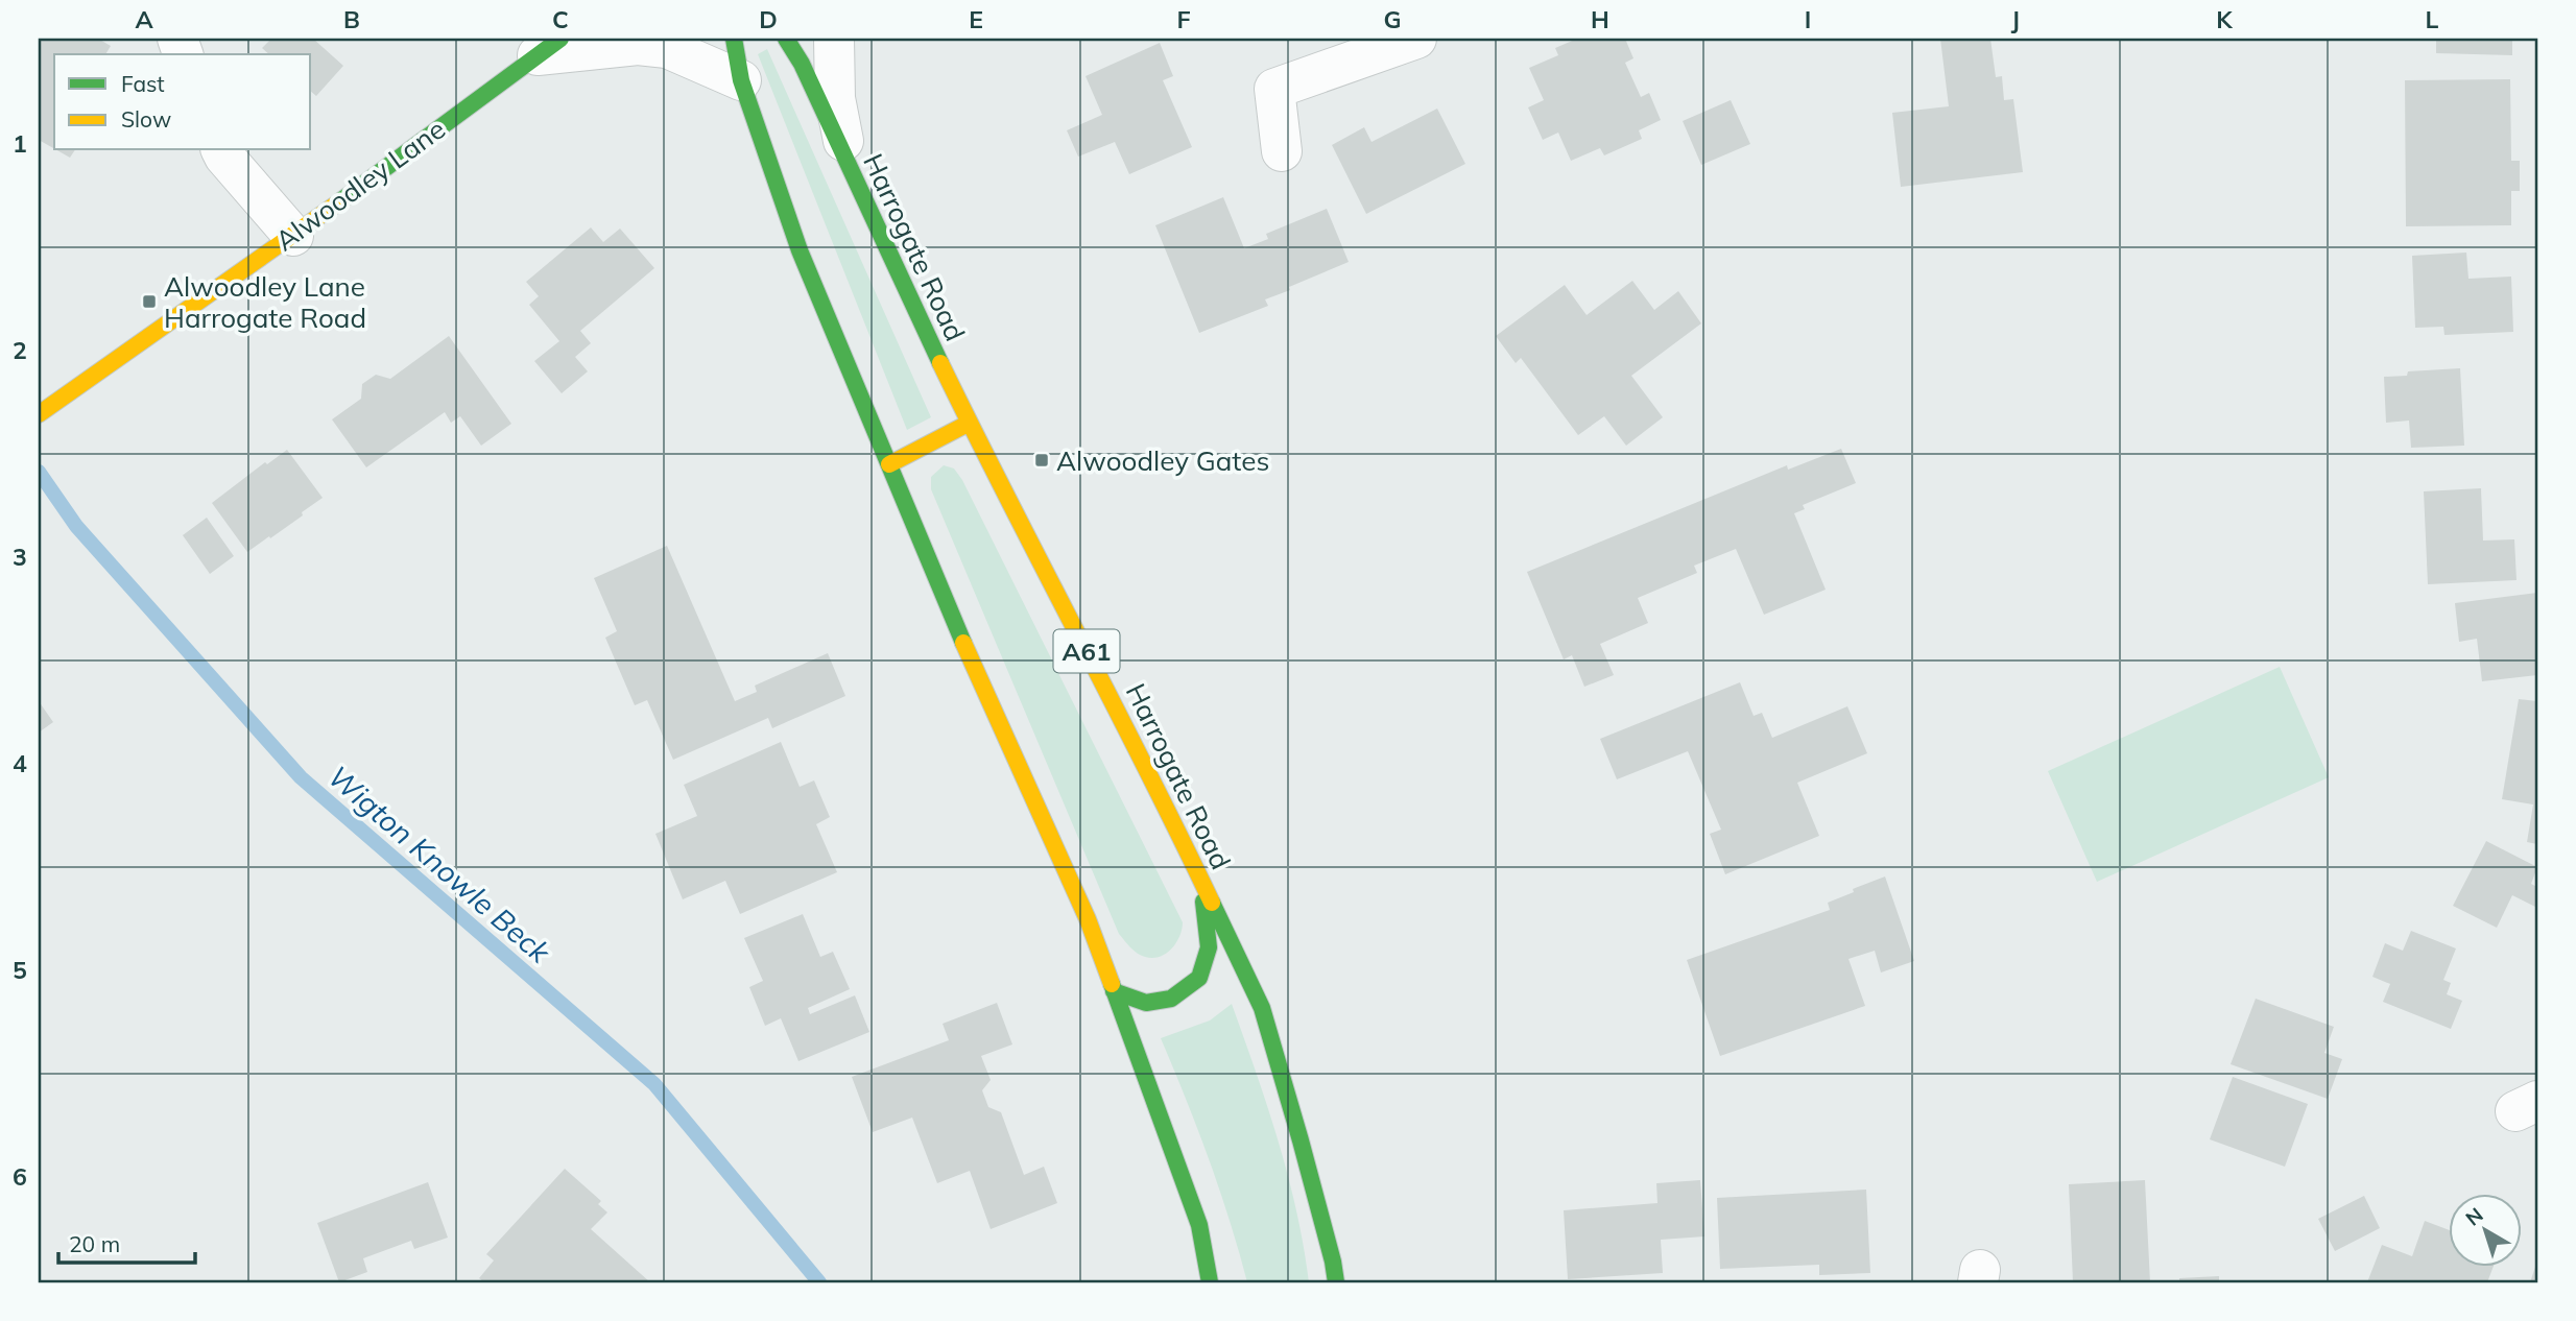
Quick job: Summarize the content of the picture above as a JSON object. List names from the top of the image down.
{
  "streets": {
    "main road": ["Alwoodley Lane", "Harrogate Road", "A61"]
  },
  "crossings": [
    ["Harrogate Road", "A61"]
  ],
  "water": ["Wigton Knowle Beck"],
  "places": {
    "transit": ["Alwoodley Lane Harrogate Road", "Alwoodley Gates"]
  },
  "legend": ["Fast", "Slow"],
  "scale_bar": "20 m",
  "north": "top left",
  "grid": {
    "columns": [
      "A",
      "B",
      "C",
      "D",
      "E",
      "F",
      "G",
      "H",
      "I",
      "J",
      "K",
      "L"
    ],
    "rows": [
      "1",
      "2",
      "3",
      "4",
      "5",
      "6"
    ]
  }
}
